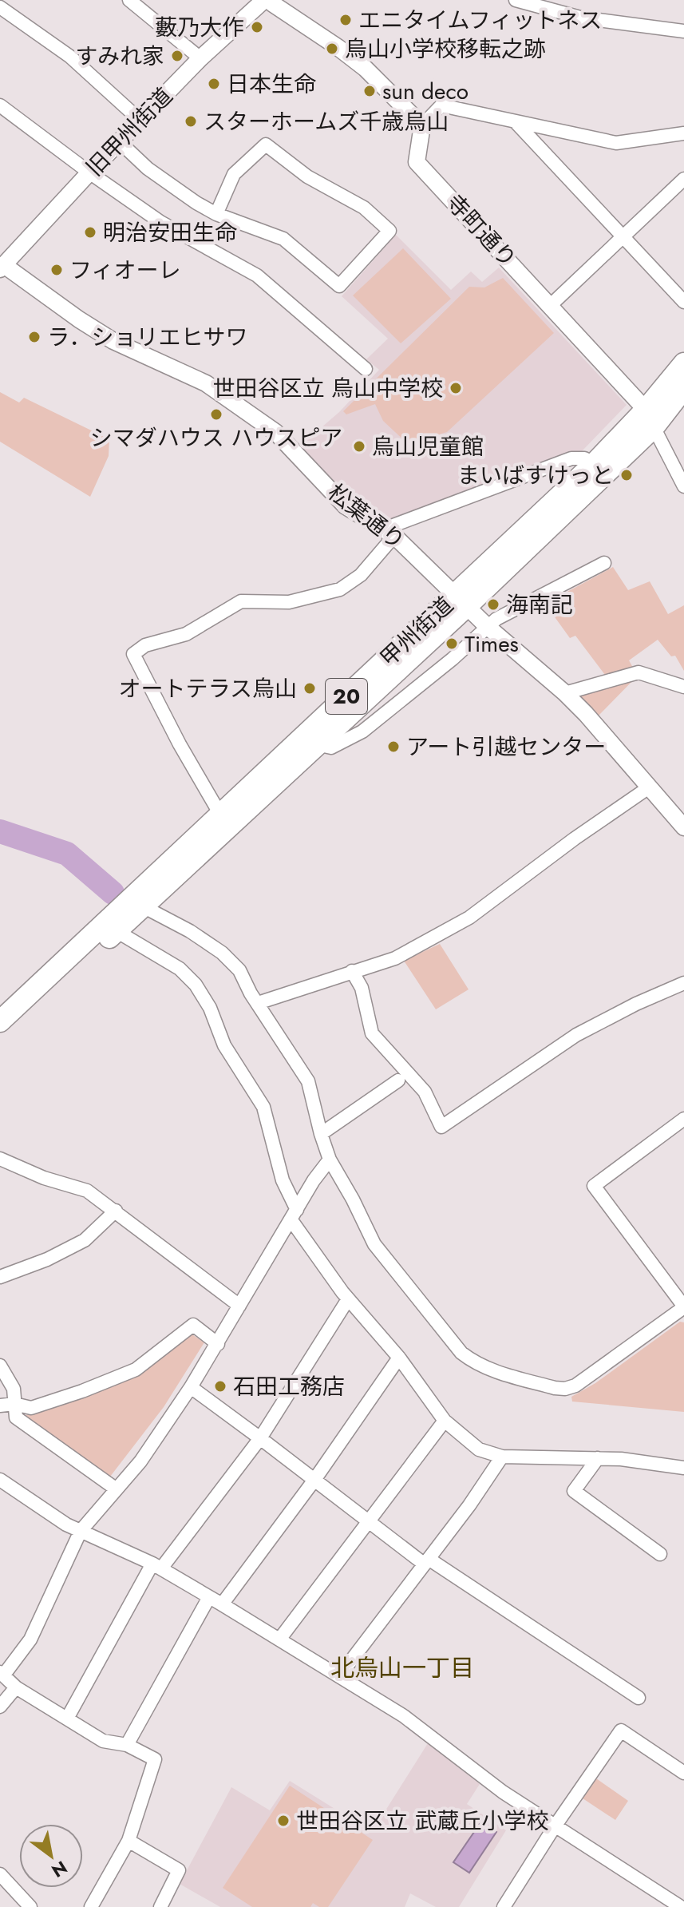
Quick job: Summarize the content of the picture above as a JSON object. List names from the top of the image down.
{
  "streets": {
    "highway": ["甲州街道", "20"],
    "street": ["旧甲州街道", "寺町通り", "松葉通り"]
  },
  "crossings": [
    ["旧甲州街道", "松葉通り"],
    ["寺町通り", "甲州街道"],
    ["松葉通り", "甲州街道"]
  ],
  "districts": ["北烏山一丁目"],
  "places": [
    "エニタイムフィットネス",
    "藪乃大作",
    "烏山小学校移転之跡",
    "すみれ家",
    "日本生命",
    "sun deco",
    "スターホームズ千歳烏山",
    "明治安田生命",
    "フィオーレ",
    "ラ．ショリエヒサワ",
    "世田谷区立 烏山中学校",
    "シマダハウス ハウスピア",
    "烏山児童館",
    "まいばすけっと",
    "海南記",
    "Times",
    "オートテラス烏山",
    "アート引越センター",
    "石田工務店",
    "世田谷区立 武蔵丘小学校"
  ],
  "north": "bottom right"
}
